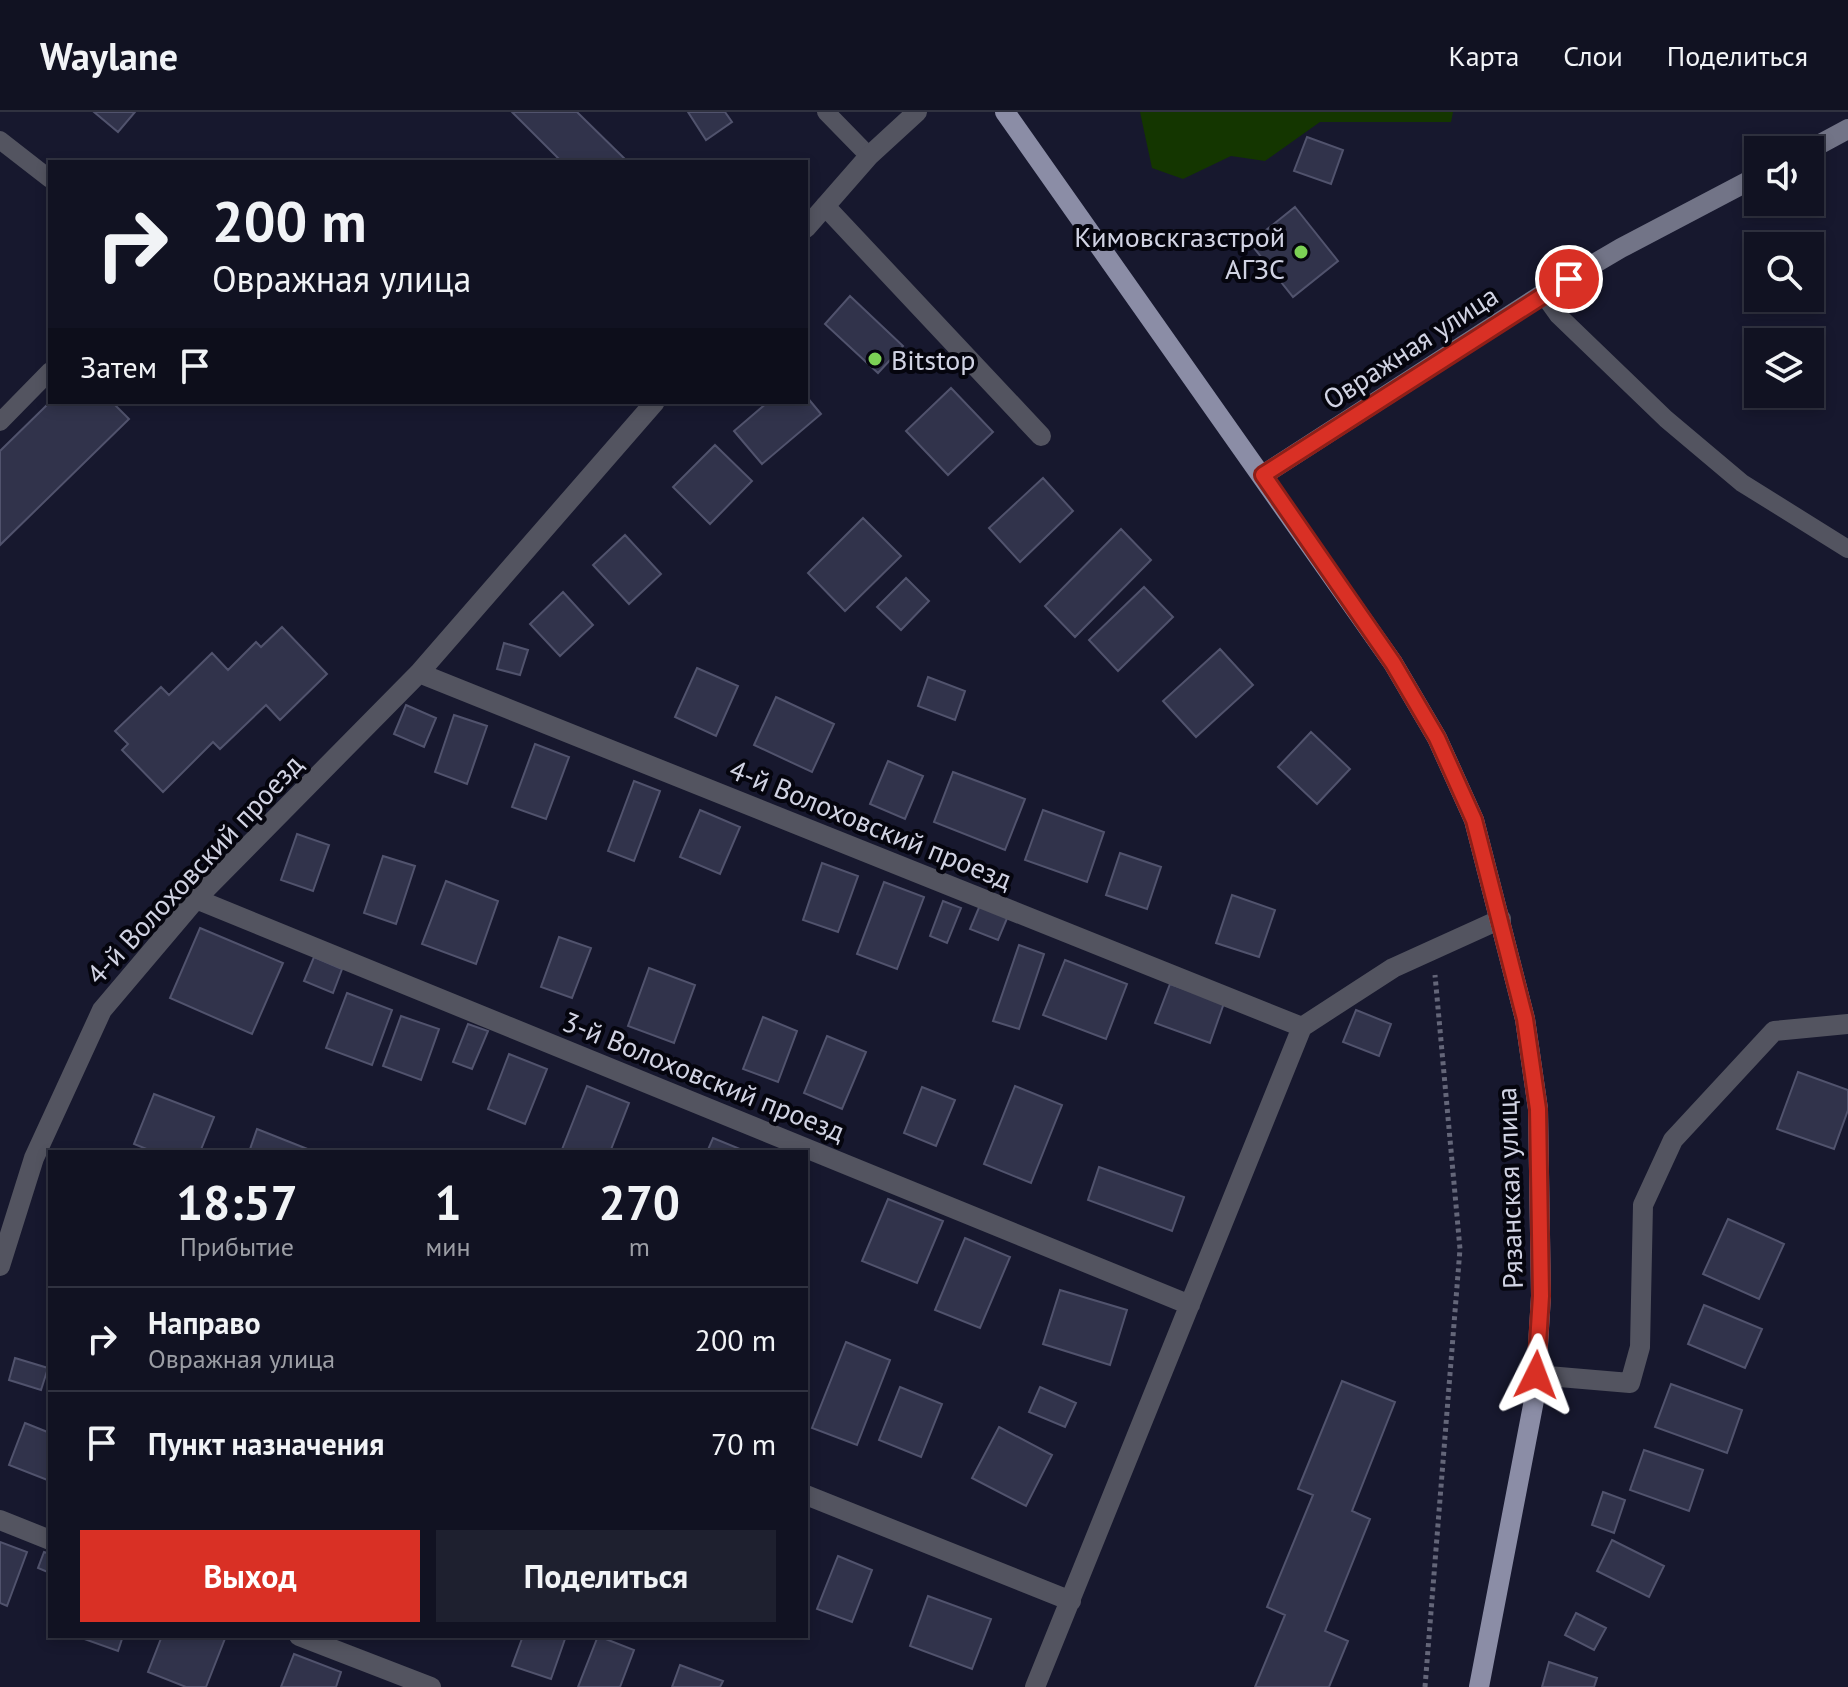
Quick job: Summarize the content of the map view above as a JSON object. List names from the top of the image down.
{
  "streets": {
    "main road": ["Рязанская улица"],
    "street": ["Овражная улица", "4-й Волоховский проезд", "3-й Волоховский проезд"]
  },
  "crossings": [
    ["Овражная улица", "Рязанская улица"],
    ["4-й Волоховский проезд", "3-й Волоховский проезд"]
  ],
  "places": ["Кимовскгазстрой АГЗС", "Bitstop"],
  "page": {
    "header": "Waylane",
    "nav": ["Карта", "Слои", "Поделиться"],
    "turn": ["200 m", "Овражная улица"],
    "then": "Затем",
    "eta": [
      "18:57",
      "Прибытие",
      "1",
      "мин",
      "270",
      "m"
    ],
    "list": [
      {
        "name": "Направо",
        "note": "Овражная улица",
        "value": "200 m"
      },
      {
        "name": "Пункт назначения",
        "value": "70 m"
      }
    ],
    "buttons": ["Выход", "Поделиться"]
  }
}
